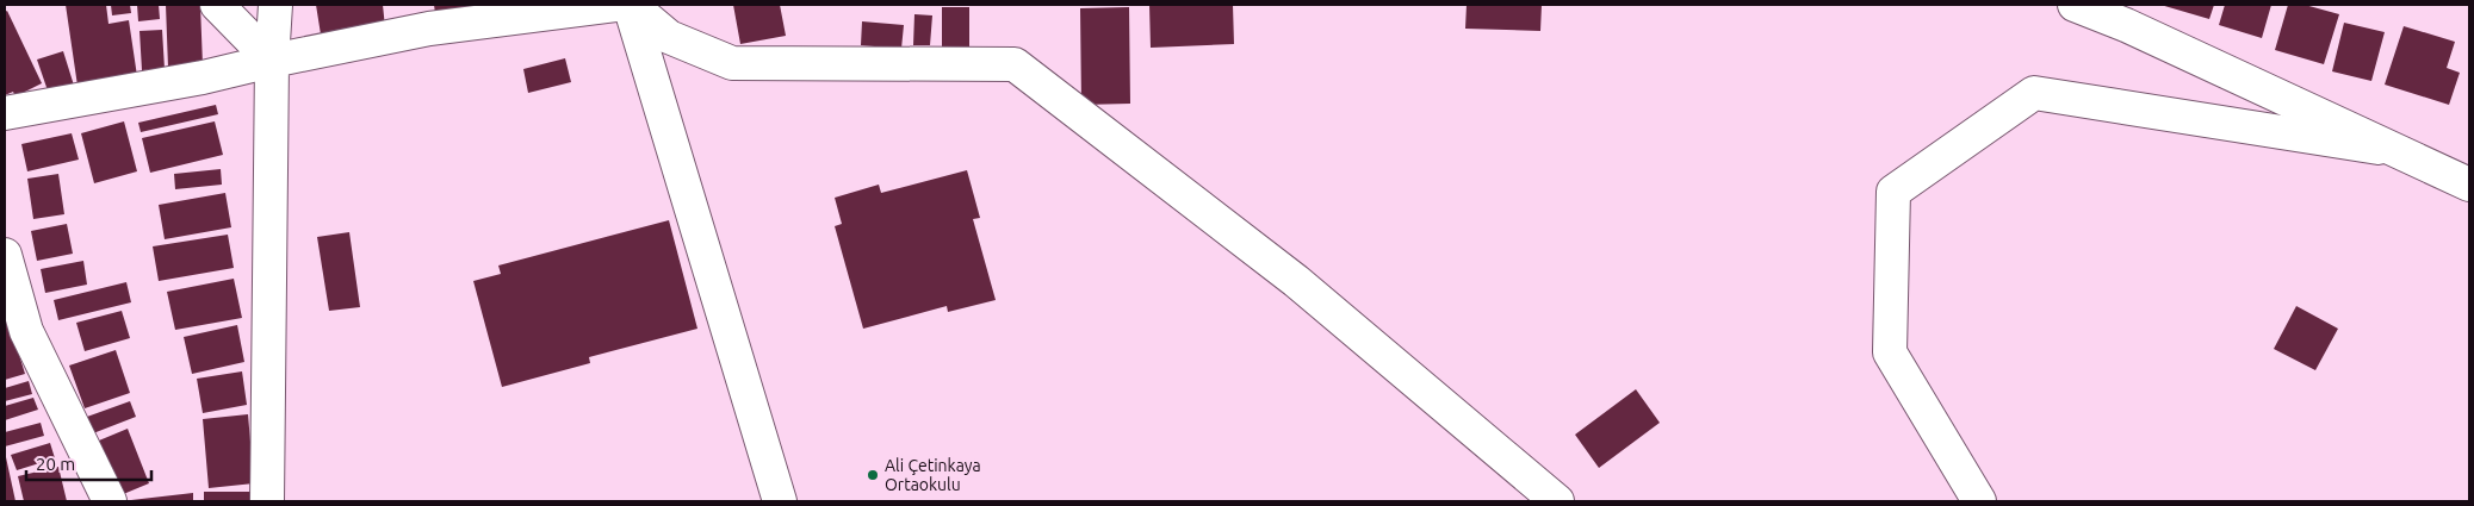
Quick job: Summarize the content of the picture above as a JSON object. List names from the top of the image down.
{
  "places": ["Ali Çetinkaya Ortaokulu"],
  "scale_bar": "20 m"
}
